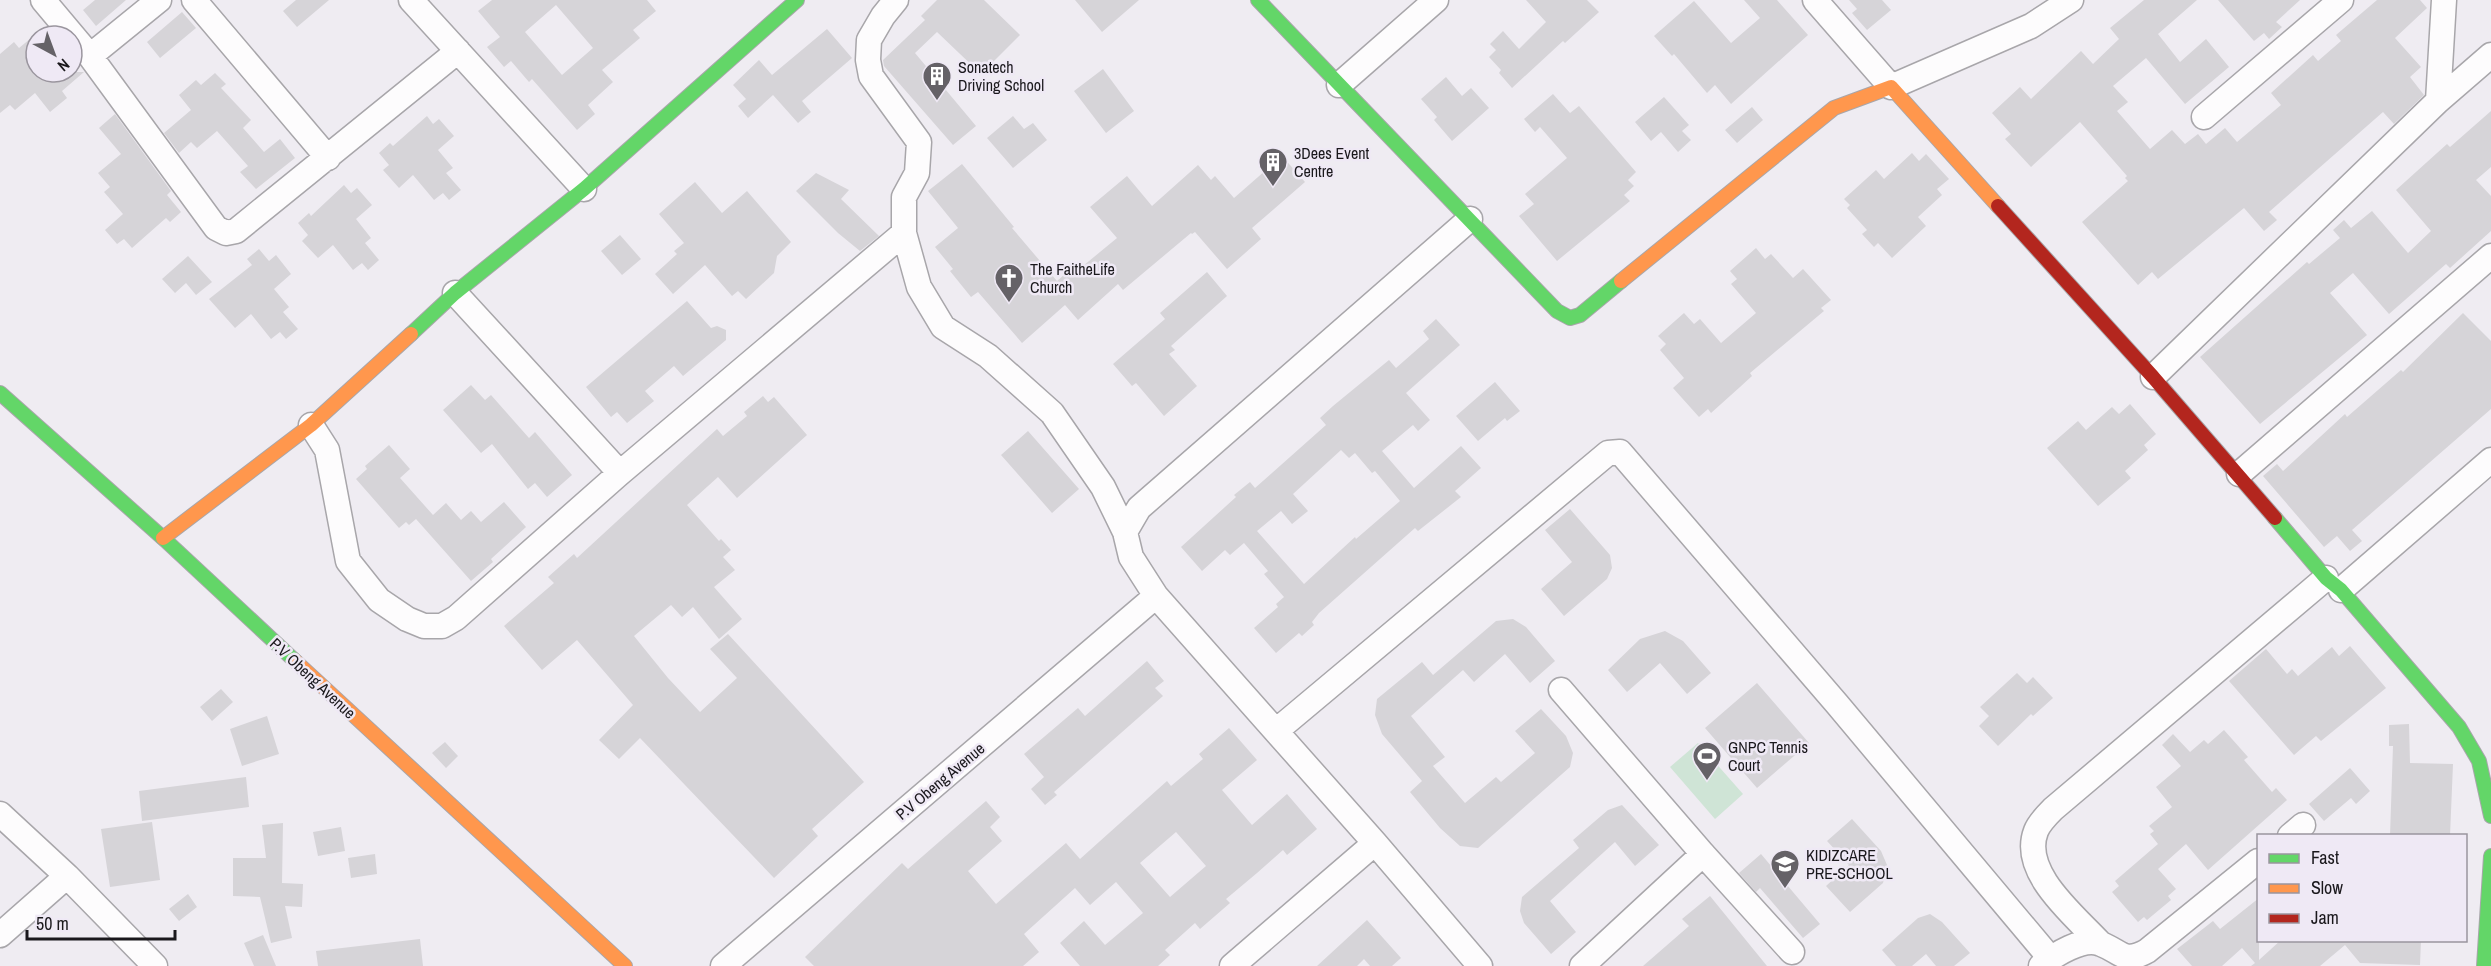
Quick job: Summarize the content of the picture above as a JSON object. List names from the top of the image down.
{
  "streets": {
    "street": ["P.V Obeng Avenue"]
  },
  "places": {
    "building": ["Sonatech Driving School", "3Dees Event Centre"],
    "church": ["The FaitheLife Church"],
    "sports": ["GNPC Tennis Court"],
    "school or university": ["KIDIZCARE PRE-SCHOOL"]
  },
  "legend": ["Fast", "Slow", "Jam"],
  "scale_bar": "50 m",
  "north": "bottom right"
}
